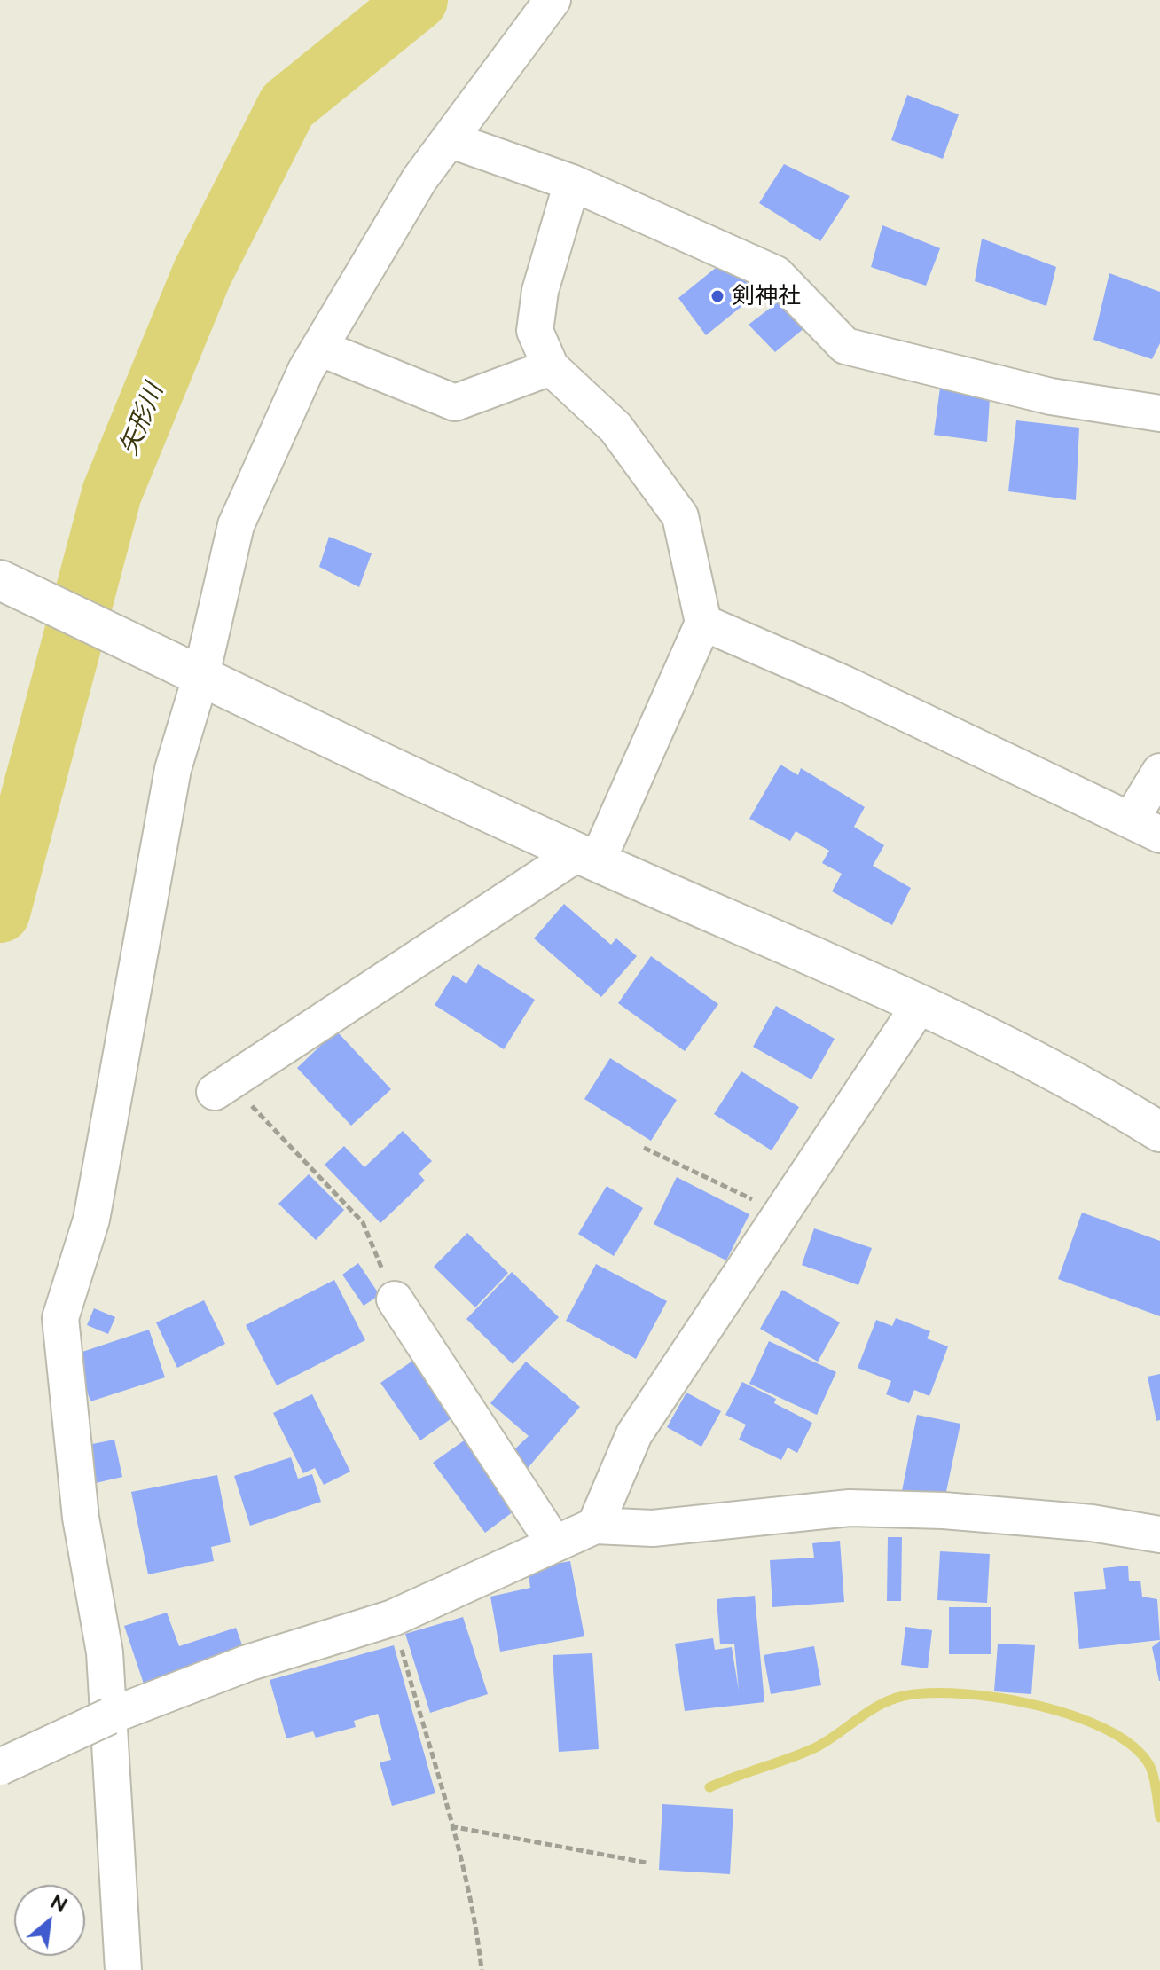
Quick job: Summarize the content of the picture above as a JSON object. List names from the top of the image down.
{
  "water": ["矢形川"],
  "places": ["剣神社"],
  "north": "top right"
}
